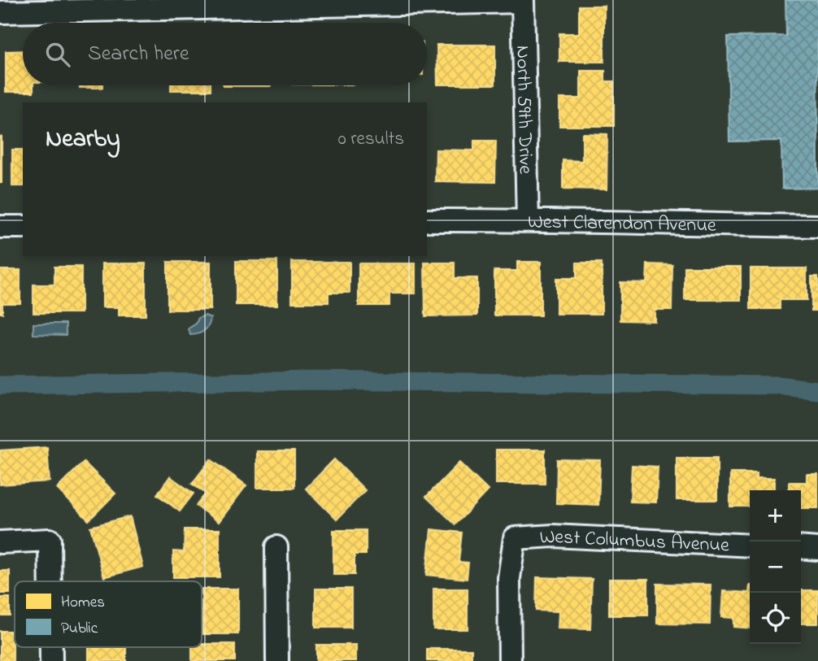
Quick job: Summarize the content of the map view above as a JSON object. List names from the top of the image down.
{
  "streets": {
    "street": ["North 59th Drive", "West Clarendon Avenue", "West Columbus Avenue"]
  },
  "crossings": [
    ["North 59th Drive", "West Clarendon Avenue"]
  ],
  "legend": ["Homes", "Public"],
  "page": {
    "search": "Search here",
    "heading": ["Nearby", "0 results"],
    "map_buttons": ["+", "−"]
  }
}
